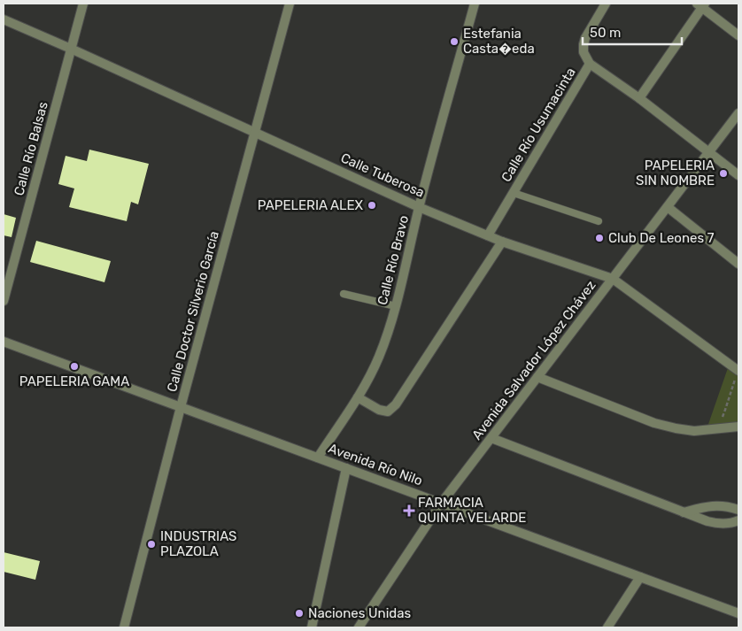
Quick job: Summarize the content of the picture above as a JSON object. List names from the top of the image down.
{
  "streets": {
    "street": [
      "Calle Río Usumacinta",
      "Calle Río Balsas",
      "Calle Tuberosa",
      "Calle Río Bravo",
      "Calle Doctor Silverio García",
      "Avenida Salvador López Chávez",
      "Avenida Río Nilo"
    ]
  },
  "crossings": [
    ["Calle Río Usumacinta", "Calle Tuberosa"],
    ["Calle Río Balsas", "Calle Tuberosa"],
    ["Calle Tuberosa", "Calle Río Bravo"],
    ["Calle Tuberosa", "Calle Doctor Silverio García"],
    ["Calle Tuberosa", "Avenida Salvador López Chávez"],
    ["Calle Río Bravo", "Avenida Río Nilo"],
    ["Calle Doctor Silverio García", "Avenida Río Nilo"],
    ["Avenida Salvador López Chávez", "Avenida Río Nilo"]
  ],
  "places": {
    "other": [
      "Estefania Casta�eda",
      "PAPELERIA SIN NOMBRE",
      "PAPELERIA ALEX",
      "Club De Leones 7",
      "PAPELERIA GAMA",
      "INDUSTRIAS PLAZOLA",
      "Naciones Unidas"
    ],
    "health": ["FARMACIA QUINTA VELARDE"]
  },
  "scale_bar": "50 m"
}
